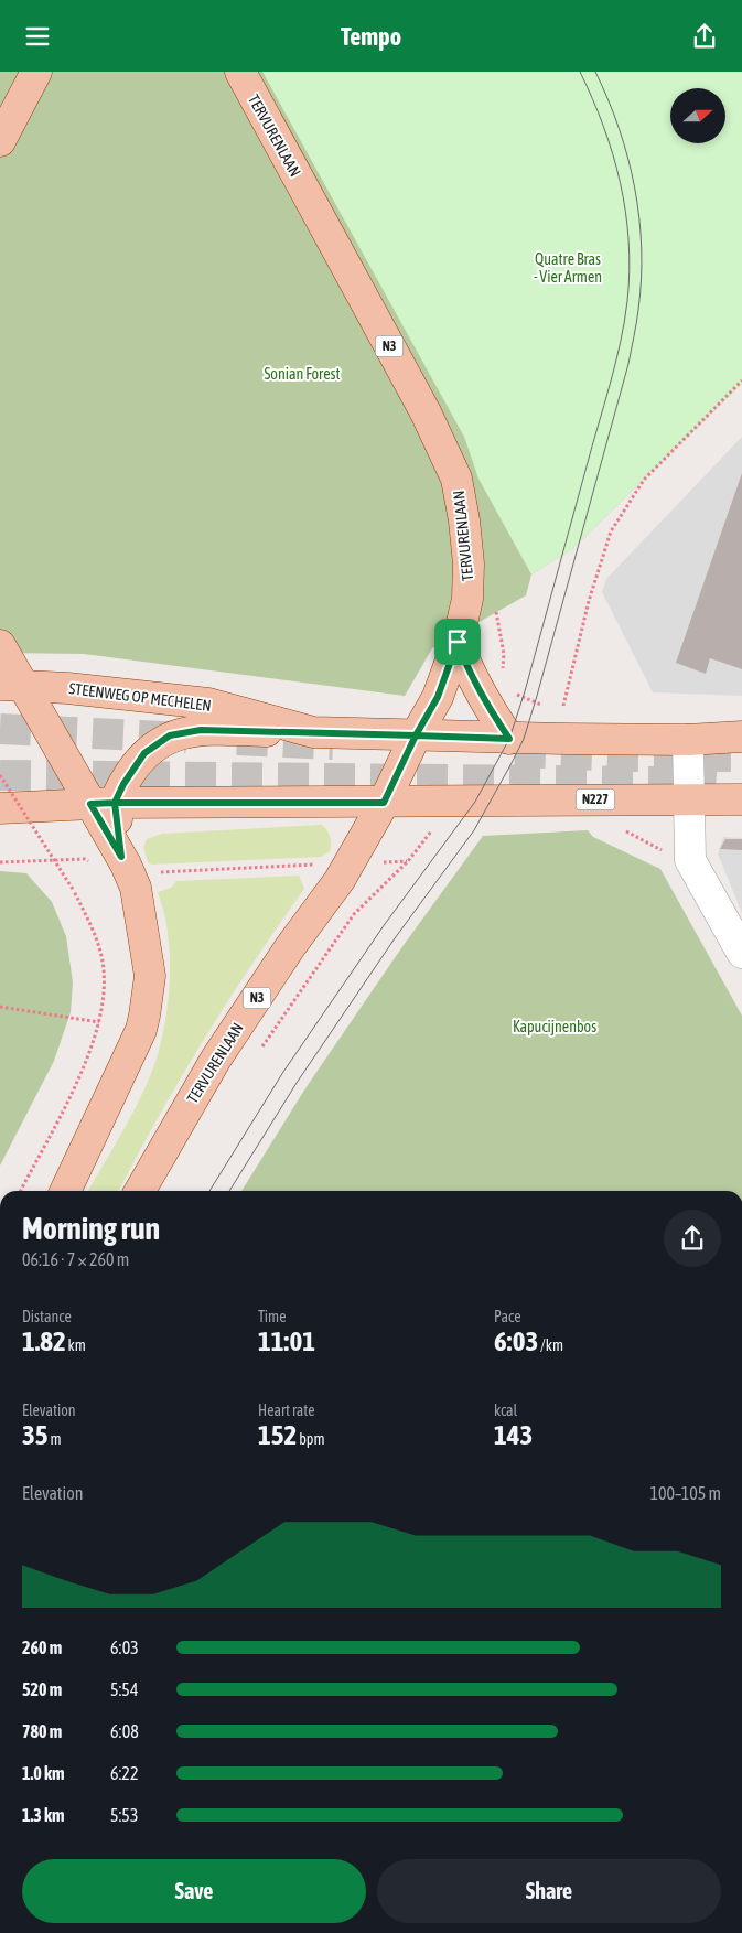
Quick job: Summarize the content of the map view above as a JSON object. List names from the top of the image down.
{
  "streets": {
    "main road": [
      "TERVURENLAAN",
      "N3",
      "STEENWEG OP MECHELEN",
      "N227"
    ]
  },
  "crossings": [
    ["TERVURENLAAN", "STEENWEG OP MECHELEN"],
    ["TERVURENLAAN", "N227"]
  ],
  "parks": ["Quatre Bras - Vier Armen", "Sonian Forest", "Kapucijnenbos"],
  "north": "right",
  "page": {
    "header": "Tempo",
    "heading": ["Morning run", "06:16 · 7 × 260 m"],
    "stats": [
      ["Distance", "1.82 km"],
      ["Time", "11:01"],
      ["Pace", "6:03 /km"],
      ["Elevation", "35 m"],
      ["Heart rate", "152 bpm"],
      ["kcal", "143"]
    ],
    "chart": ["Elevation", "100–105 m"],
    "list": [
      {
        "name": "260 m",
        "note": "6:03"
      },
      {
        "name": "520 m",
        "note": "5:54"
      },
      {
        "name": "780 m",
        "note": "6:08"
      },
      {
        "name": "1.0 km",
        "note": "6:22"
      },
      {
        "name": "1.3 km",
        "note": "5:53"
      }
    ],
    "buttons": ["Save", "Share"]
  }
}
